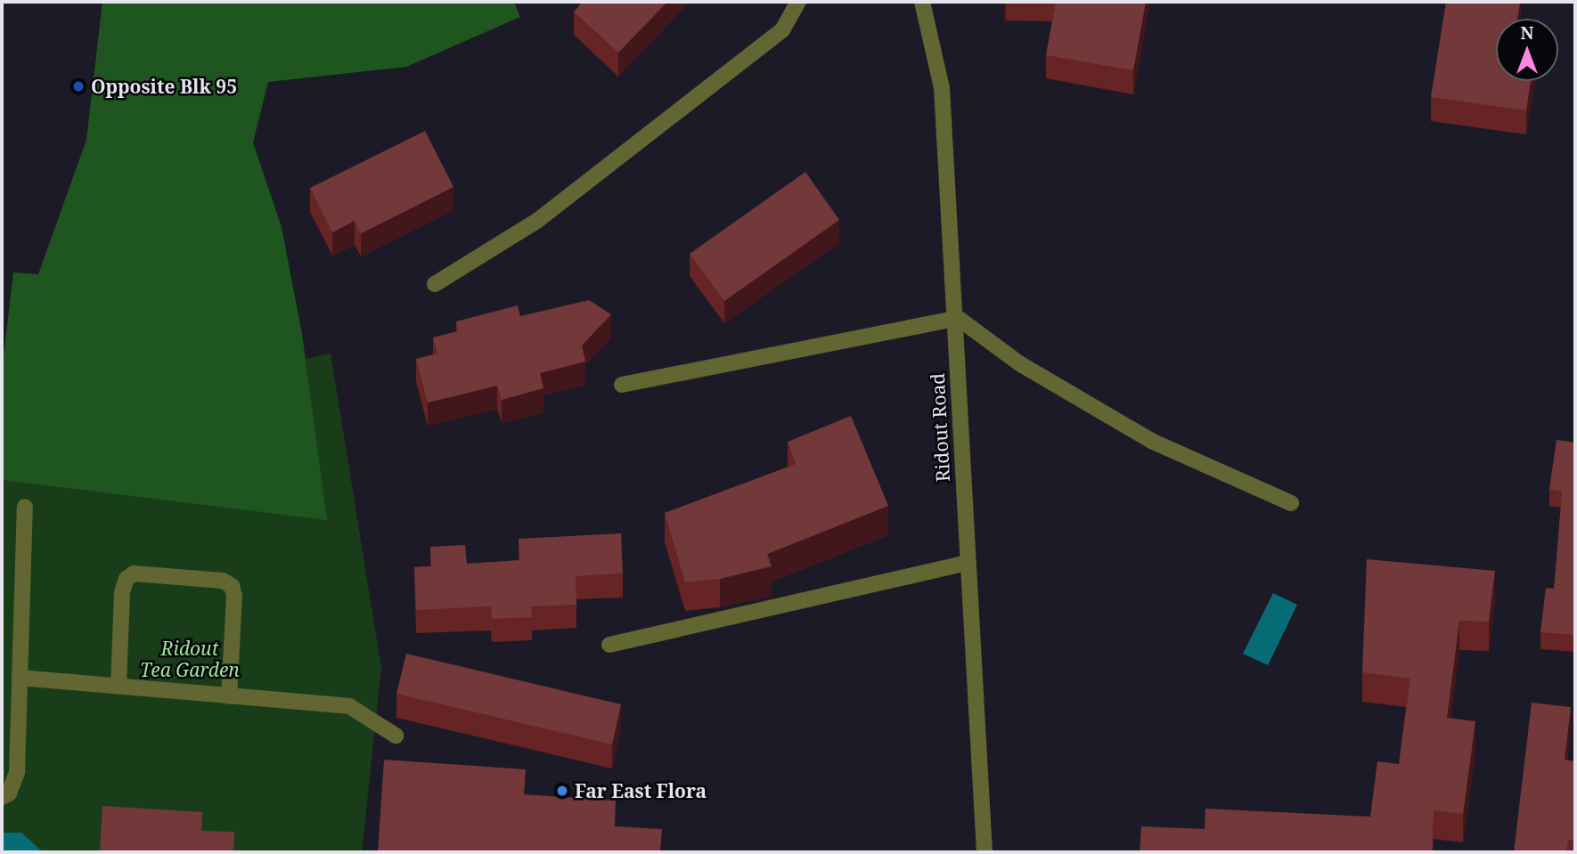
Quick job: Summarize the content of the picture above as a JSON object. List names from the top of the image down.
{
  "streets": {
    "street": ["Ridout Road"]
  },
  "parks": ["Ridout Tea Garden"],
  "places": ["Opposite Blk 95", "Far East Flora"],
  "north": "top"
}
